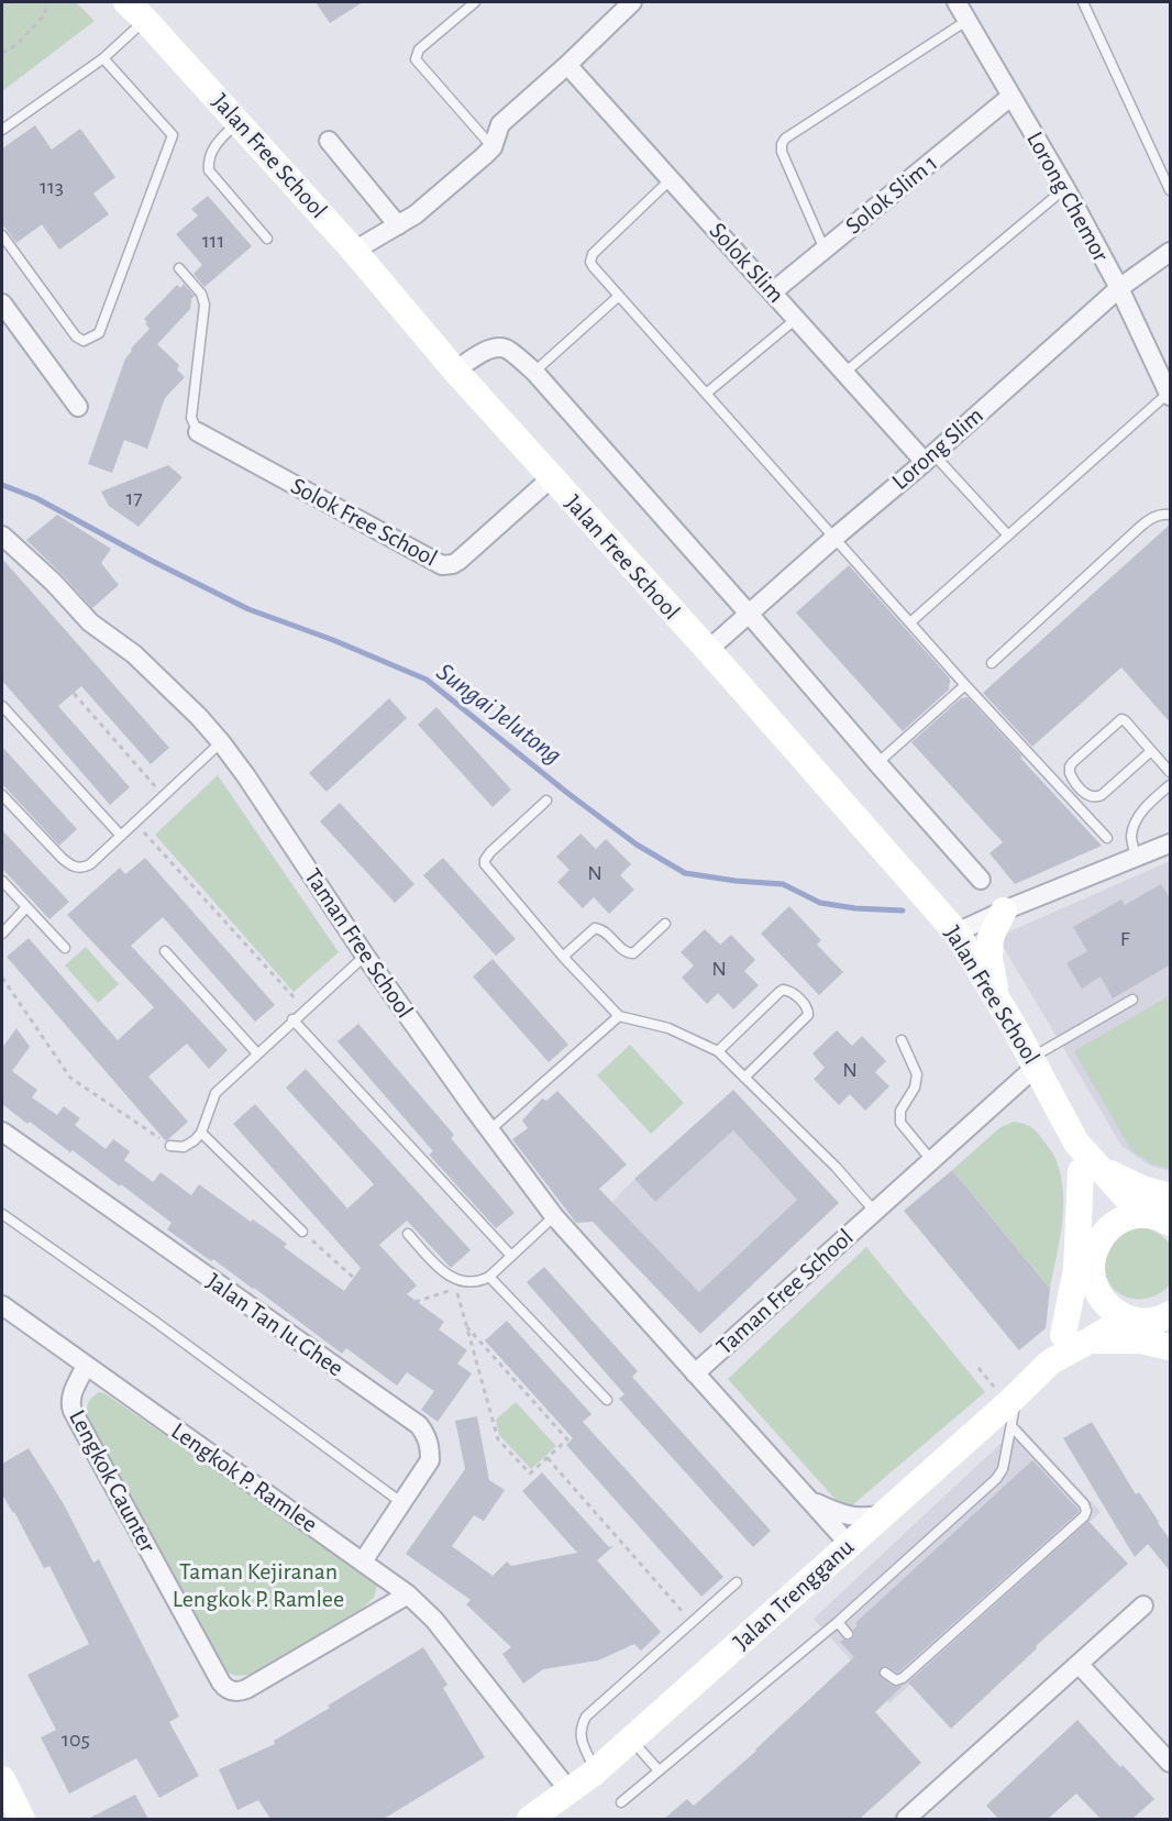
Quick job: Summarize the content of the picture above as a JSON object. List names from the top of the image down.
{
  "streets": {
    "street": [
      "Jalan Free School",
      "Solok Slim 1",
      "Lorong Chemor",
      "Solok Slim",
      "Lorong Slim",
      "Solok Free School",
      "Taman Free School",
      "Jalan Tan Iu Ghee",
      "Lengkok P. Ramlee",
      "Lengkok Caunter",
      "Jalan Trengganu"
    ]
  },
  "crossings": [
    ["Jalan Free School", "Lorong Slim"],
    ["Jalan Free School", "Solok Free School"],
    ["Jalan Free School", "Taman Free School"],
    ["Jalan Free School", "Jalan Trengganu"],
    ["Solok Slim 1", "Lorong Chemor"],
    ["Solok Slim 1", "Solok Slim"],
    ["Lorong Chemor", "Lorong Slim"],
    ["Solok Slim", "Lorong Slim"],
    ["Taman Free School", "Jalan Trengganu"],
    ["Jalan Tan Iu Ghee", "Lengkok P. Ramlee"],
    ["Lengkok P. Ramlee", "Lengkok Caunter"],
    ["Lengkok P. Ramlee", "Jalan Trengganu"]
  ],
  "water": ["Sungai Jelutong"],
  "parks": ["Taman Kejiranan Lengkok P. Ramlee"],
  "house_numbers": [
    "113",
    "111",
    "17",
    "N",
    "F",
    "N",
    "N",
    "105"
  ]
}
